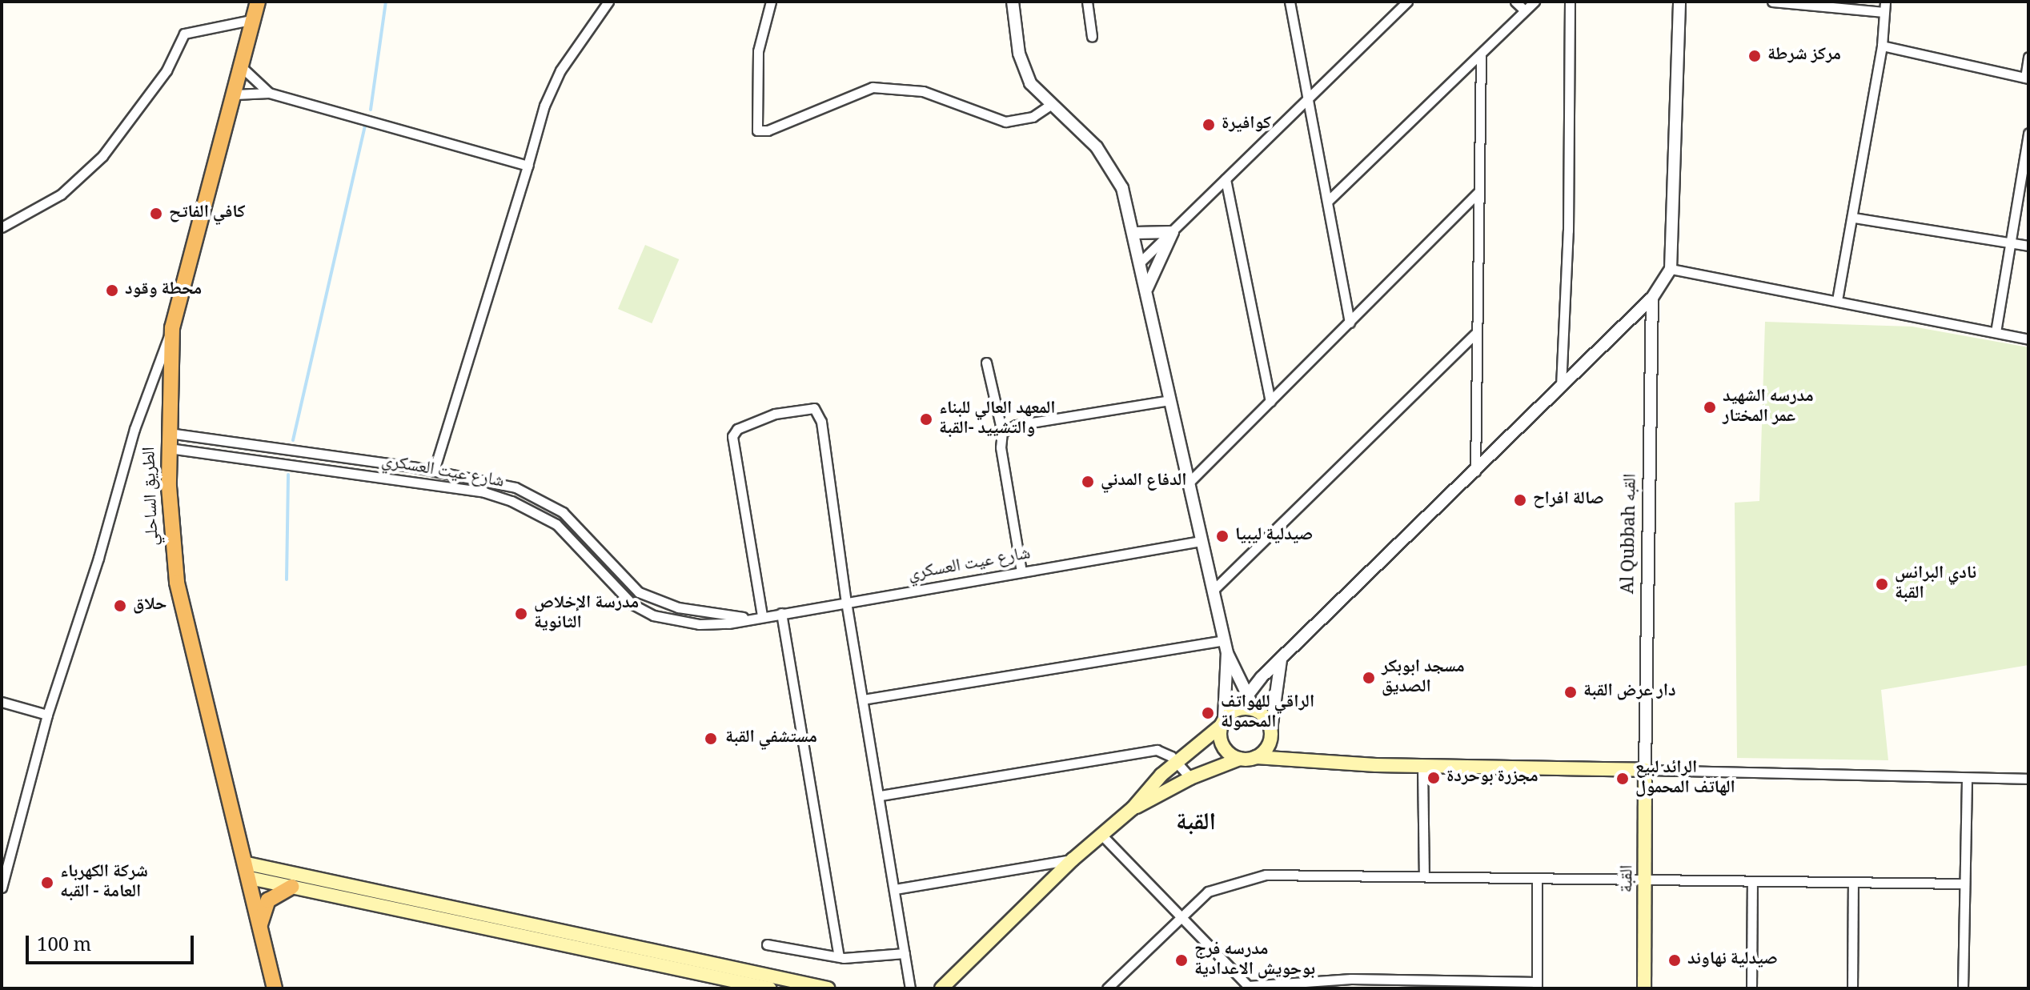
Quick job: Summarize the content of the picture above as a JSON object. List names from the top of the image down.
{
  "streets": {
    "highway": ["الطريق الساحلي"],
    "main road": ["القبة"],
    "street": ["شارع عيت العسكري", "Al Qubbah القبه"]
  },
  "crossings": [
    ["شارع عيت العسكري", "الطريق الساحلي"],
    ["Al Qubbah القبه", "القبة"]
  ],
  "districts": ["القبة"],
  "places": [
    "مركز شرطة",
    "كوافيرة",
    "كافي الفاتح",
    "محطة وقود",
    "مدرسه الشهيد عمر المختار",
    "المعهد العالي للبناء والتشييد -القبة",
    "الدفاع المدني",
    "صالة افراح",
    "صيدلية ليبيا",
    "نادي البرانس القبة",
    "حلاق",
    "مدرسة الإخلاص الثانوية",
    "مسجد ابوبكر الصديق",
    "دار عرض القبة",
    "الراقي للهواتف المحمولة",
    "مستشفي القبة",
    "مجزرة بوحردة",
    "الرائد لبيع الهاتف المحمول",
    "شركة الكهرباء العامة - القبه",
    "مدرسه فرج بوحويش الاعدادية",
    "صيدلية نهاوند"
  ],
  "scale_bar": "100 m"
}
